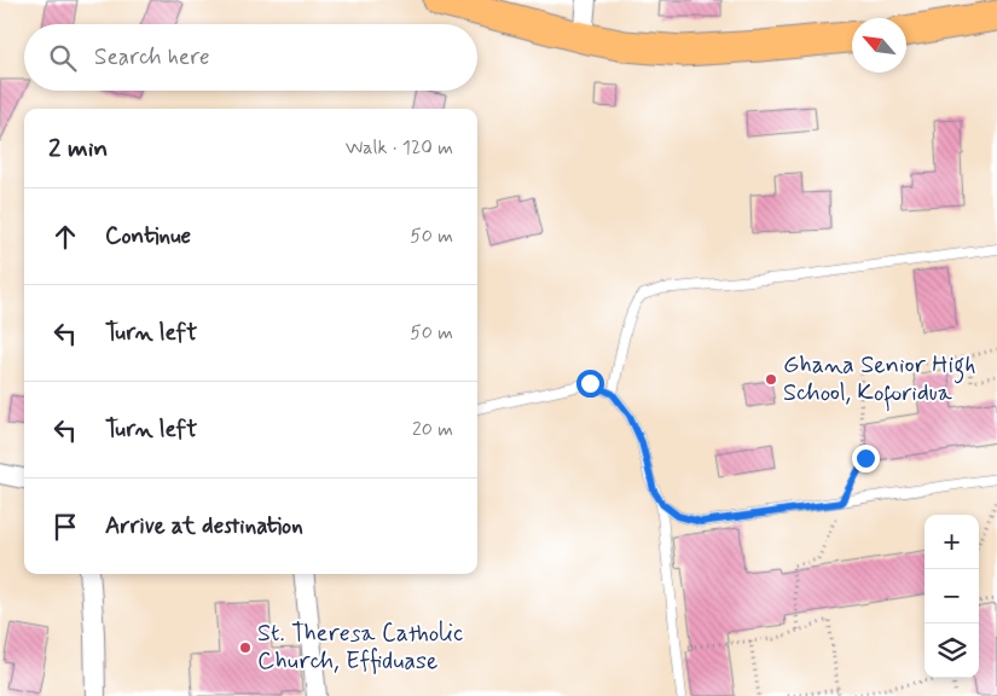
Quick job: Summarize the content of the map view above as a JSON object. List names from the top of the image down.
{
  "places": ["Ghana Senior High School, Koforidua", "St. Theresa Catholic Church, Effiduase"],
  "north": "top left",
  "page": {
    "search": "Search here",
    "heading": ["2 min", "Walk · 120 m"],
    "list": [
      ["Continue", "50 m"],
      ["Turn left", "50 m"],
      ["Turn left", "20 m"],
      "Arrive at destination"
    ],
    "map_buttons": ["+", "−"]
  }
}
